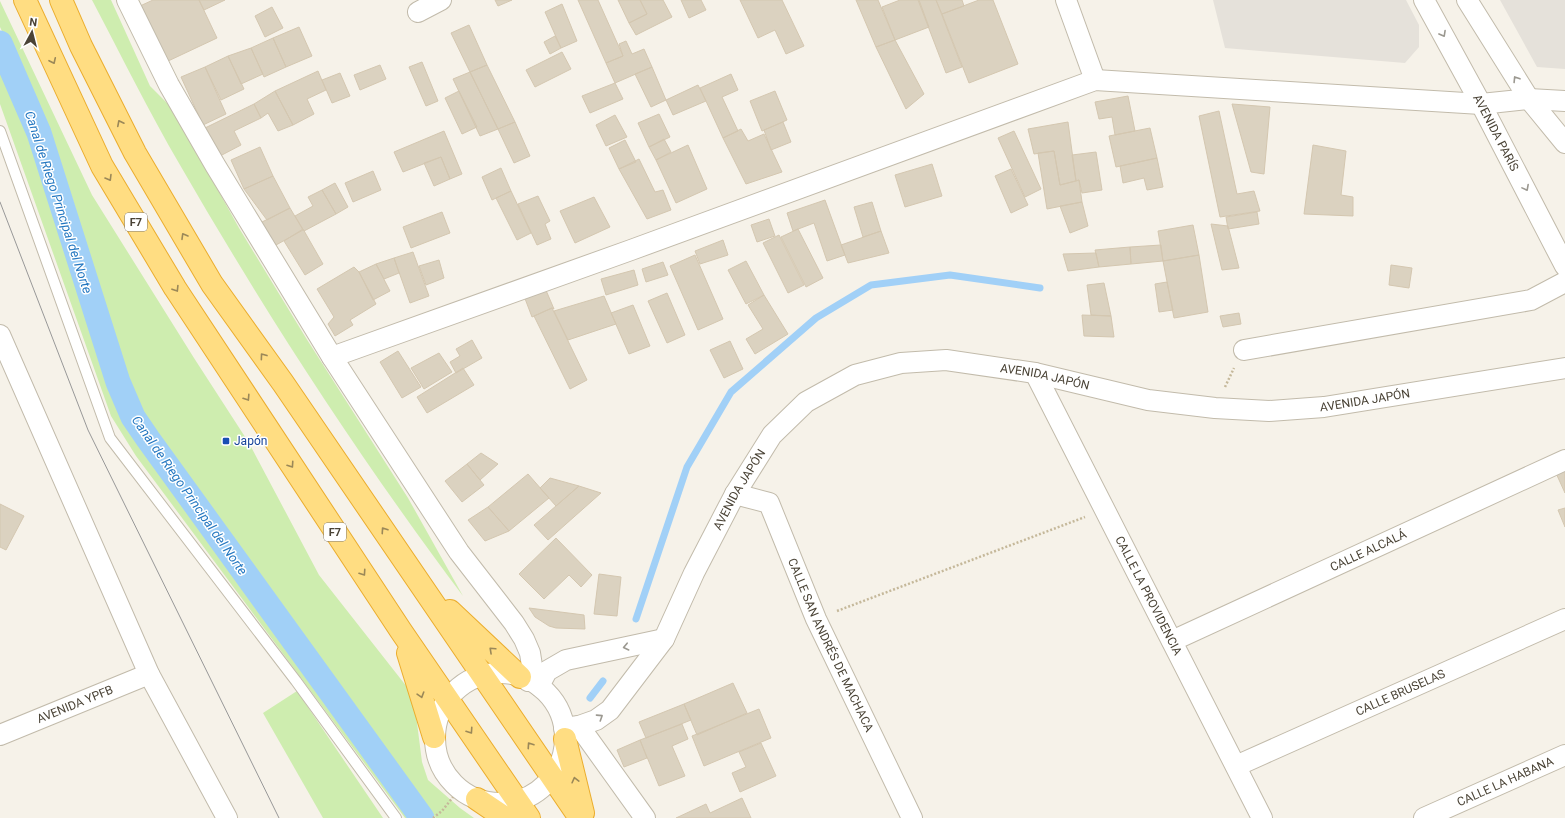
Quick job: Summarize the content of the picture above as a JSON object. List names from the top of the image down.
{
  "streets": {
    "highway": ["F7"],
    "street": [
      "AVENIDA PARÍS",
      "AVENIDA JAPÓN",
      "CALLE ALCALÁ",
      "CALLE LA PROVIDENCIA",
      "CALLE SAN ANDRÉS DE MACHACA",
      "CALLE BRUSELAS",
      "AVENIDA YPFB",
      "CALLE LA HABANA"
    ]
  },
  "crossings": [
    ["AVENIDA JAPÓN", "CALLE LA PROVIDENCIA"],
    ["AVENIDA JAPÓN", "CALLE SAN ANDRÉS DE MACHACA"],
    ["CALLE ALCALÁ", "CALLE LA PROVIDENCIA"],
    ["CALLE LA PROVIDENCIA", "CALLE BRUSELAS"]
  ],
  "water": ["Canal de Riego Principal del Norte"],
  "places": {
    "transit": ["Japón"]
  },
  "north": "top"
}
